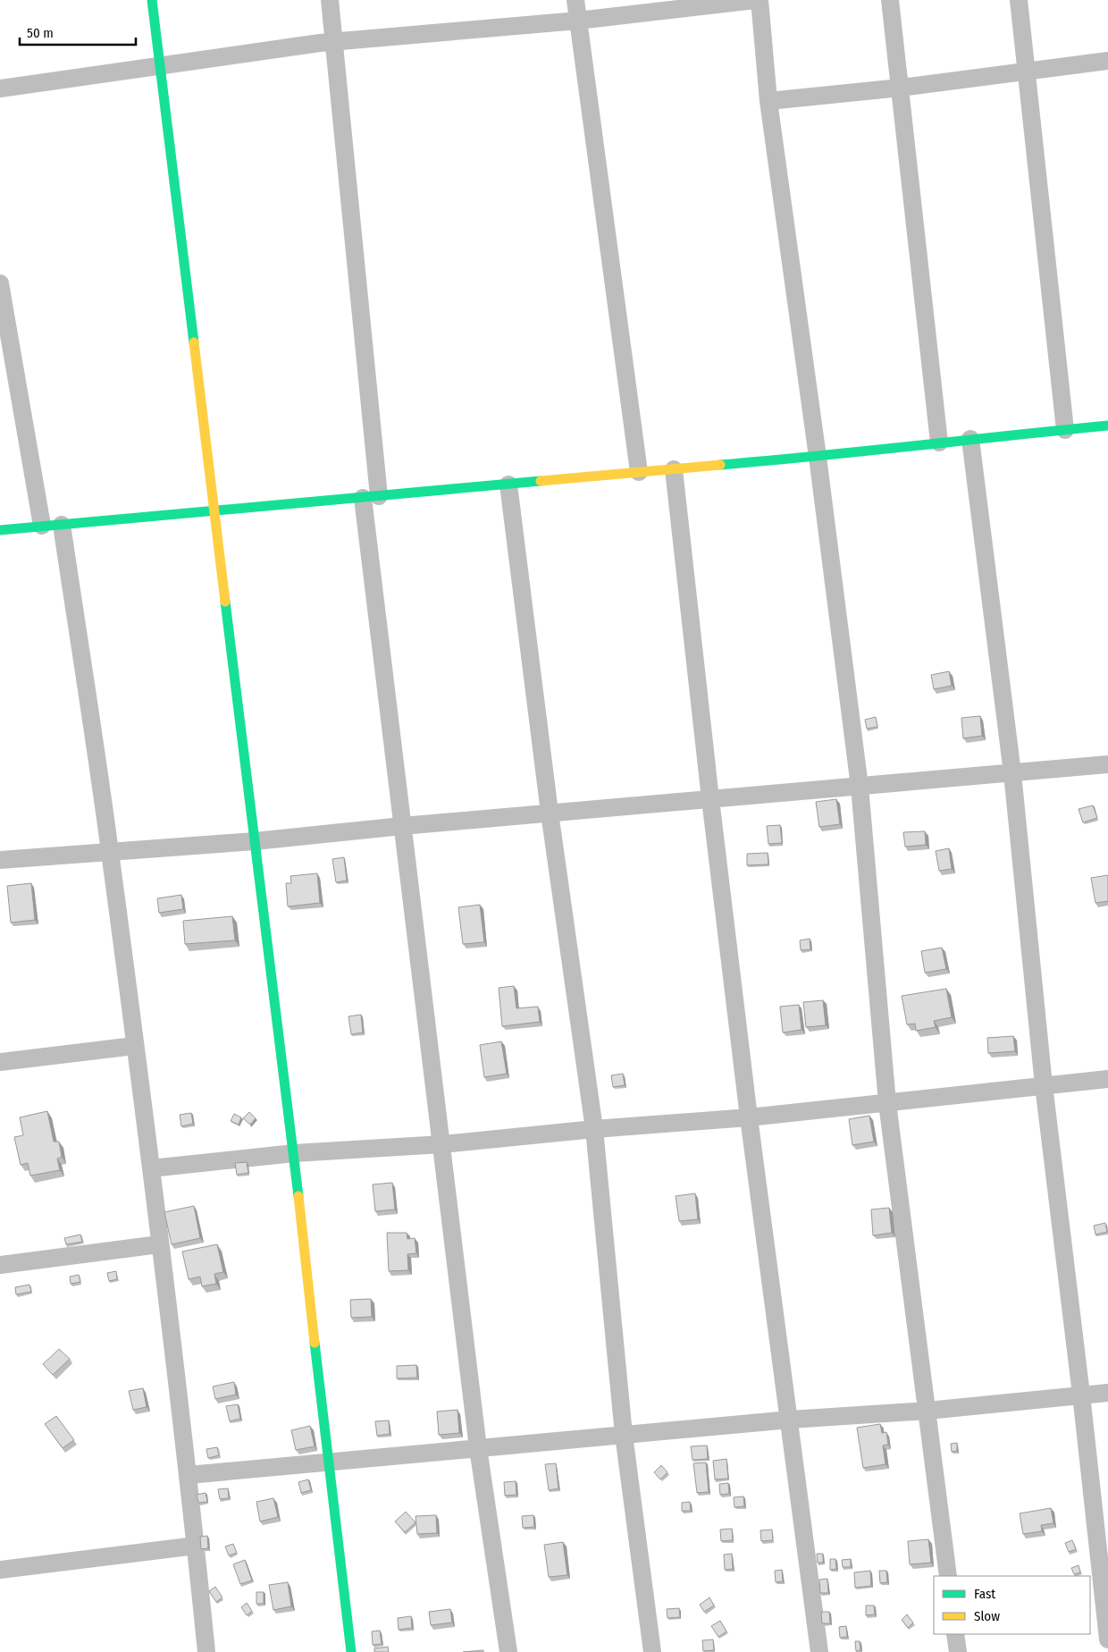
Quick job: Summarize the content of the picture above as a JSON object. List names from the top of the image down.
{
  "legend": ["Fast", "Slow"],
  "scale_bar": "50 m"
}
